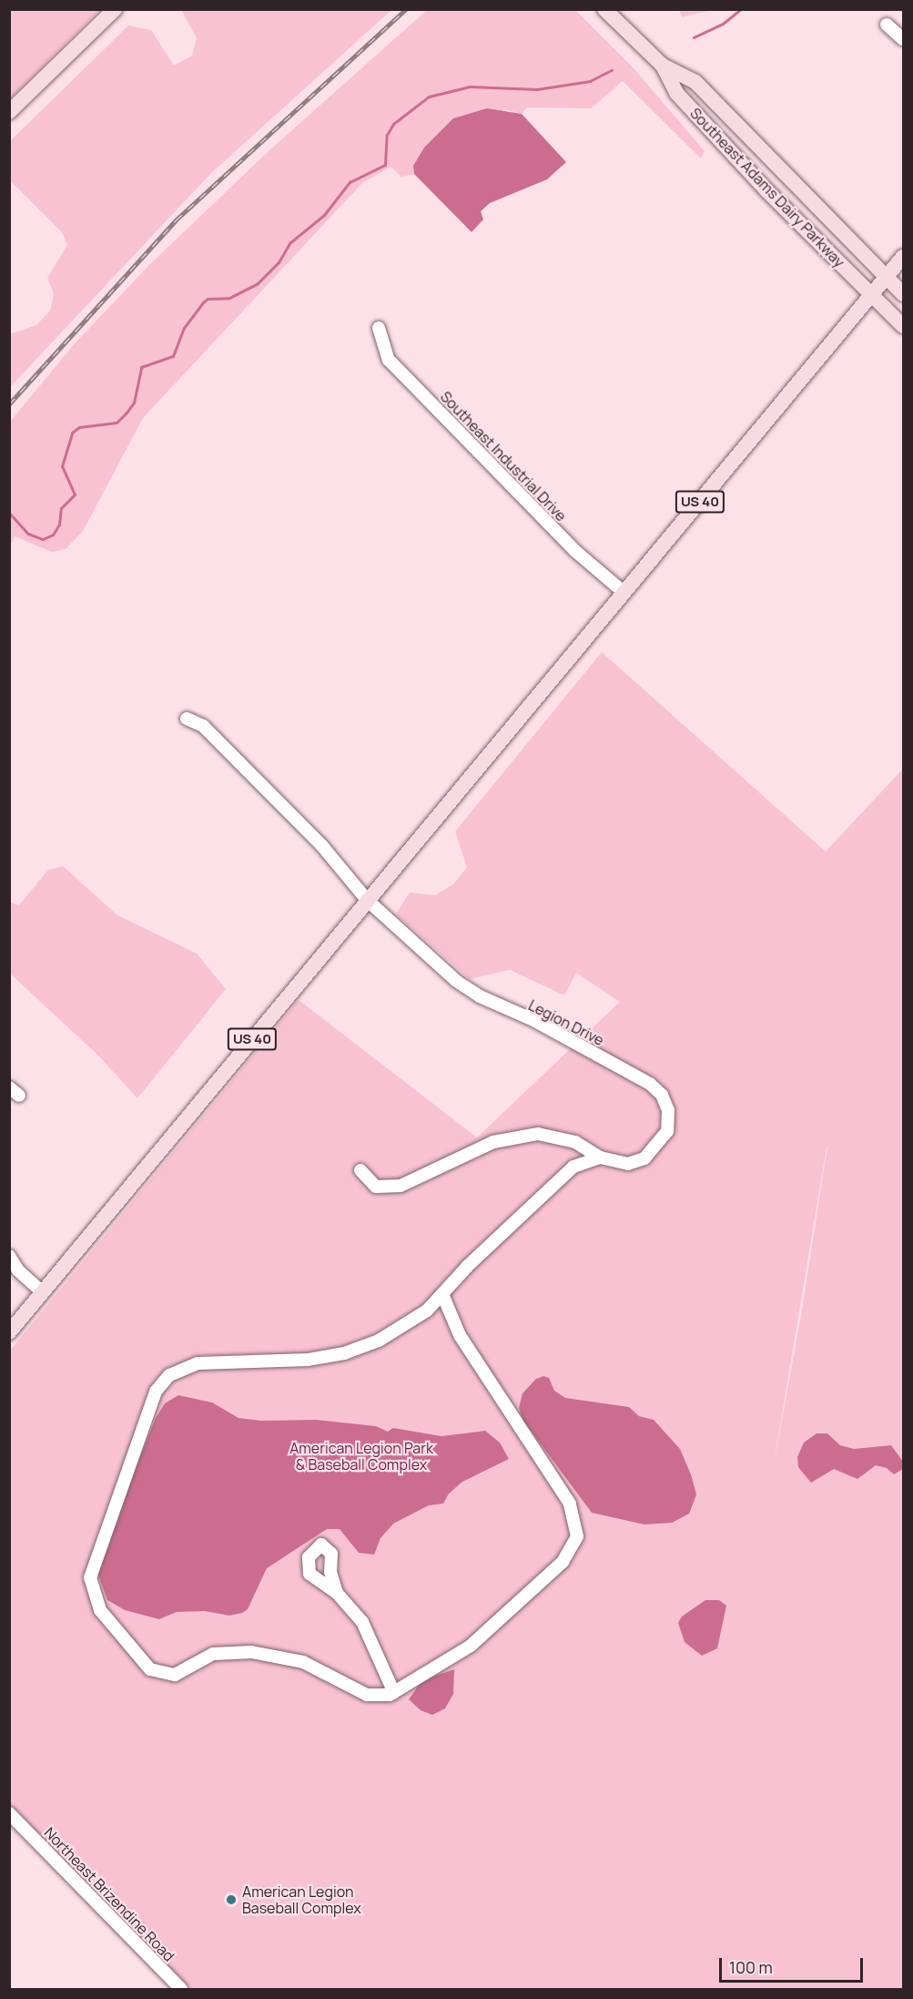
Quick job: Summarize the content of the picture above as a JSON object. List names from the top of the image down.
{
  "streets": {
    "main road": ["Southeast Adams Dairy Parkway", "US 40"],
    "street": ["Southeast Industrial Drive", "Legion Drive", "Northeast Brizendine Road"]
  },
  "crossings": [
    ["Southeast Adams Dairy Parkway", "US 40"],
    ["Southeast Industrial Drive", "US 40"],
    ["US 40", "Legion Drive"]
  ],
  "parks": ["American Legion Park & Baseball Complex"],
  "places": ["American Legion Baseball Complex"],
  "scale_bar": "100 m"
}
